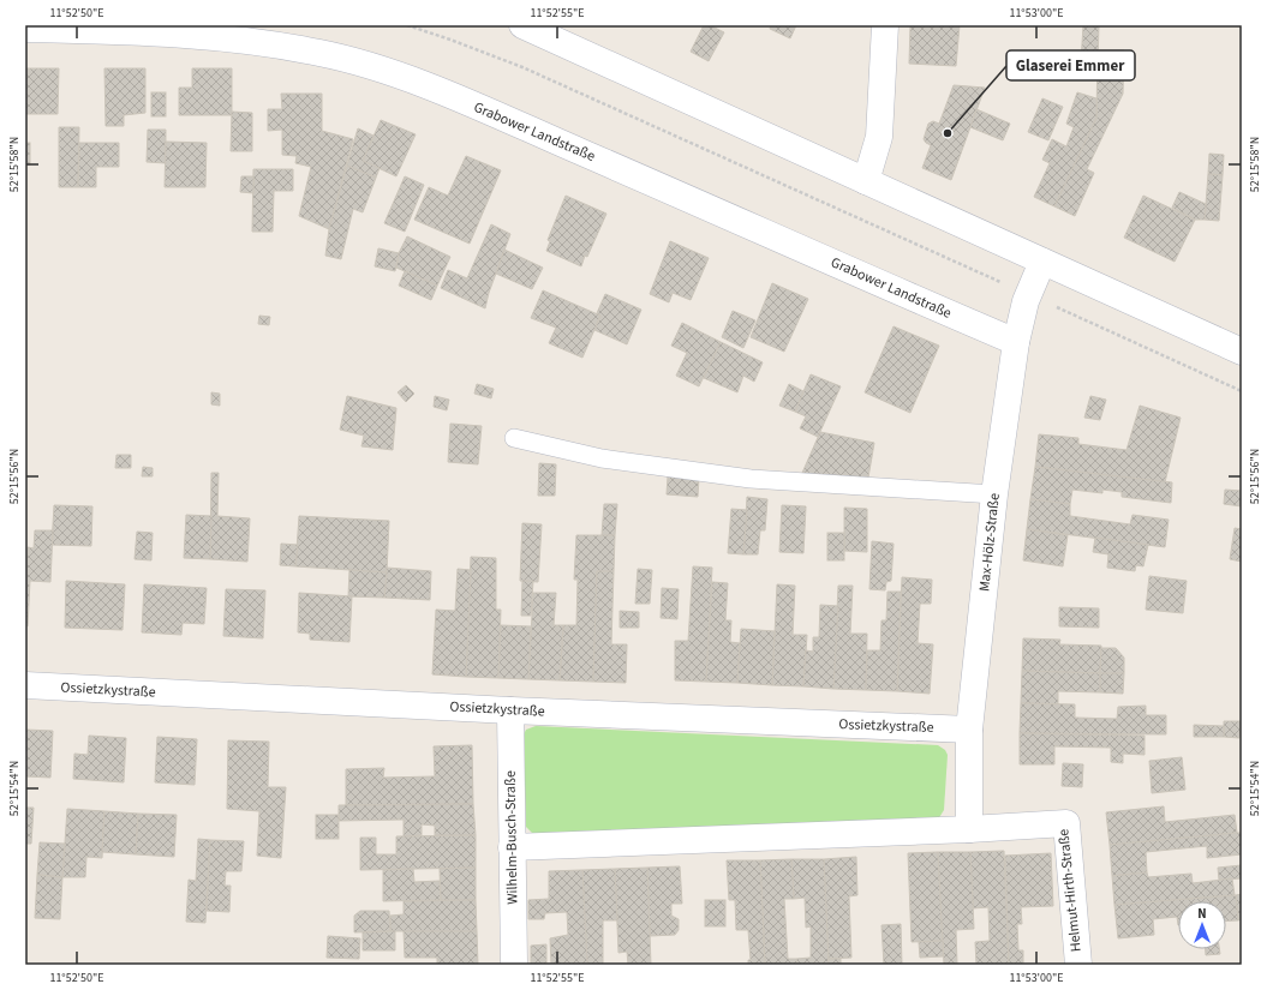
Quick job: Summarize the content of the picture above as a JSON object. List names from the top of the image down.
{
  "streets": {
    "street": [
      "Grabower Landstraße",
      "Max-Hölz-Straße",
      "Ossietzkystraße",
      "Wilhelm-Busch-Straße",
      "Helmut-Hirth-Straße"
    ]
  },
  "crossings": [
    ["Grabower Landstraße", "Max-Hölz-Straße"],
    ["Max-Hölz-Straße", "Ossietzkystraße"],
    ["Max-Hölz-Straße", "Helmut-Hirth-Straße"],
    ["Ossietzkystraße", "Wilhelm-Busch-Straße"]
  ],
  "places": ["Glaserei Emmer"],
  "north": "top",
  "coordinates": [
    "11°52'50\"E",
    "11°52'55\"E",
    "11°53'00\"E",
    "52°15'58\"N",
    "52°15'56\"N",
    "52°15'54\"N"
  ]
}
